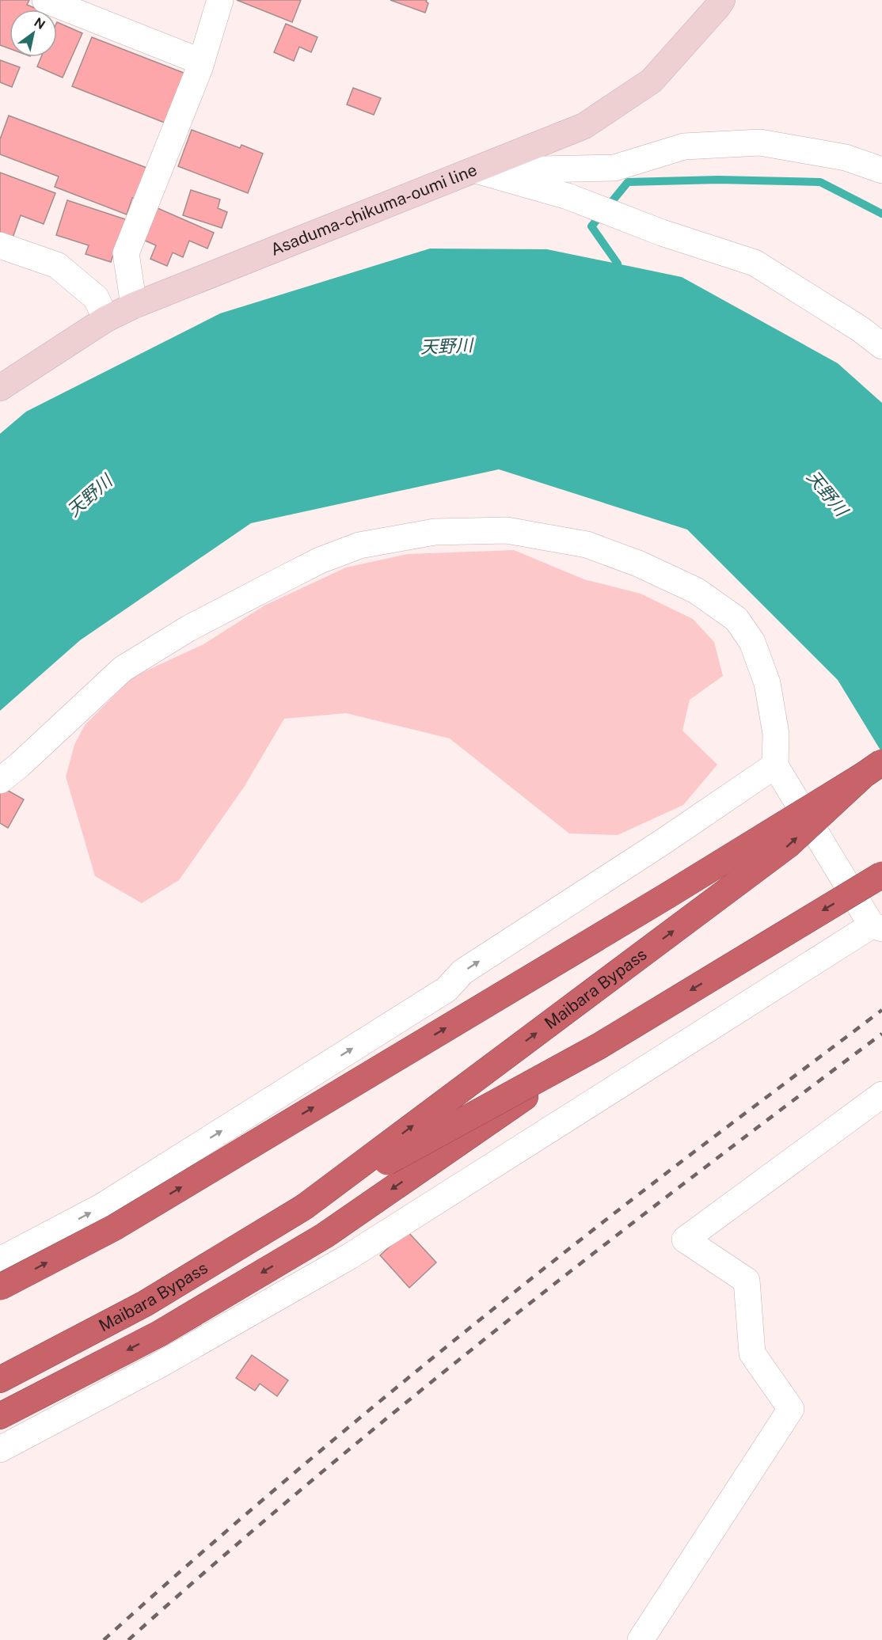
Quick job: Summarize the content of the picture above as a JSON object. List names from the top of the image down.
{
  "streets": {
    "highway": ["Maibara Bypass"],
    "main road": ["Asaduma-chikuma-oumi line"]
  },
  "water": ["天野川"],
  "north": "top right"
}
